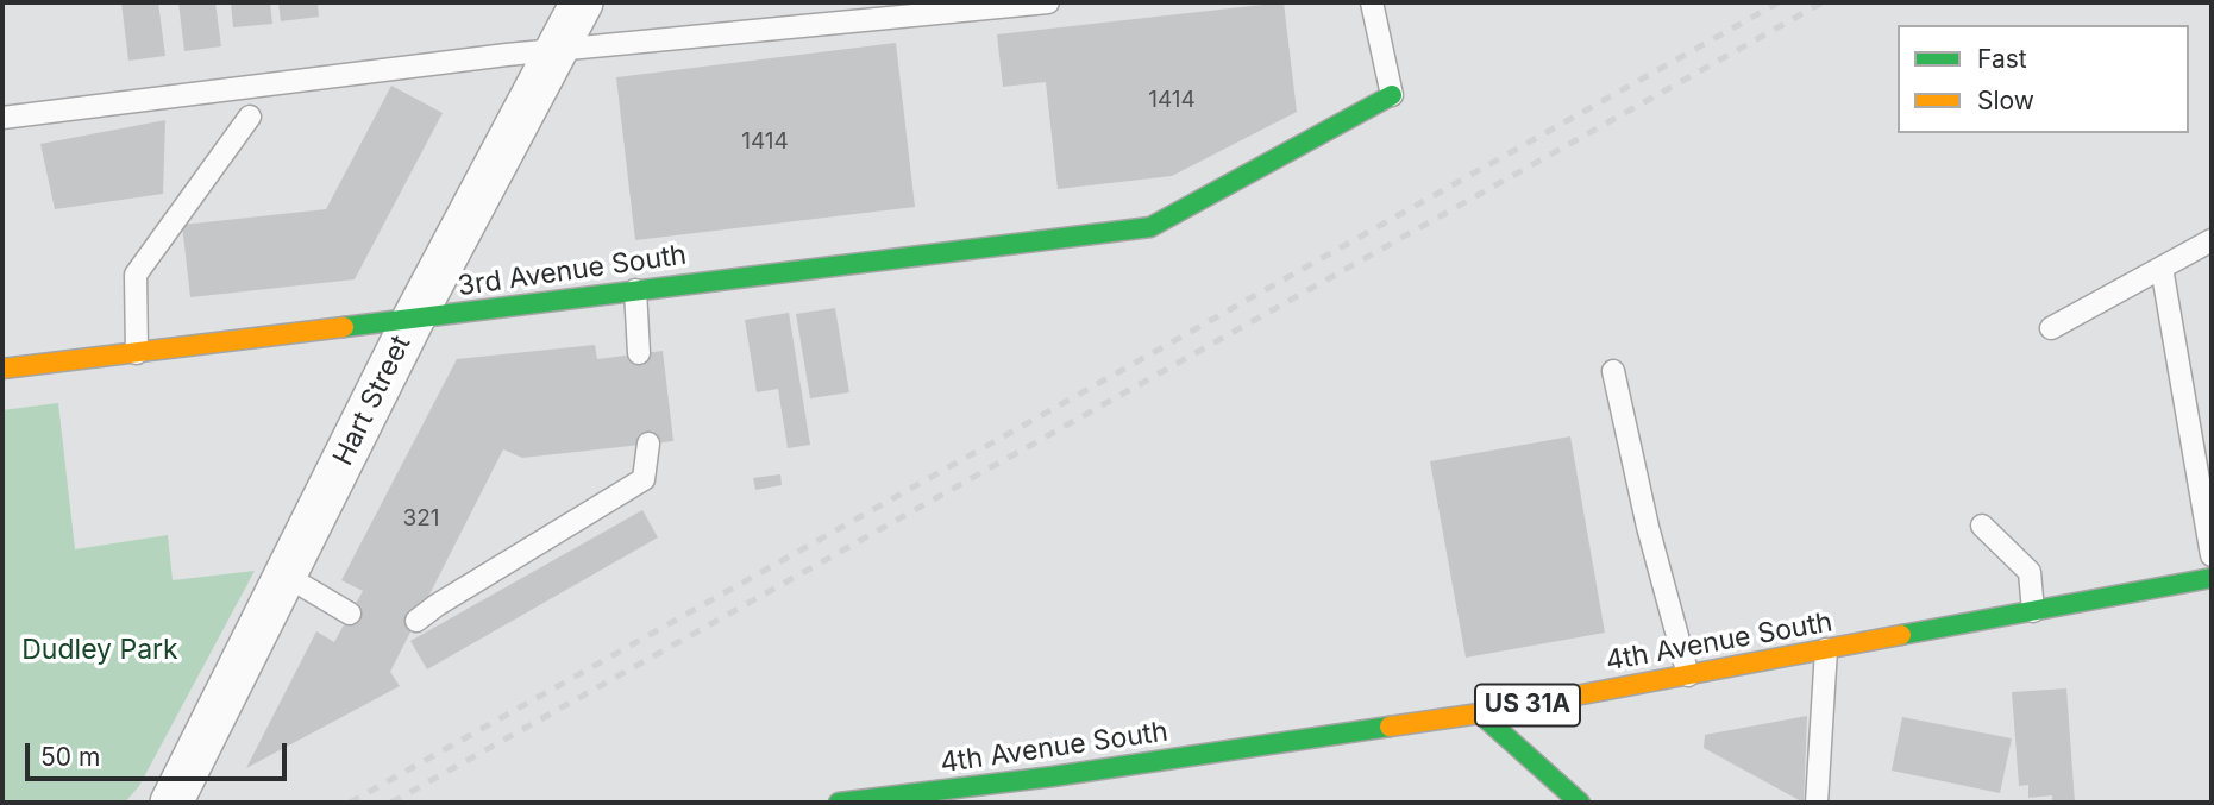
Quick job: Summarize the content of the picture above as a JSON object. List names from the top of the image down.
{
  "streets": {
    "street": [
      "3rd Avenue South",
      "Hart Street",
      "4th Avenue South",
      "US 31A"
    ]
  },
  "crossings": [
    ["3rd Avenue South", "Hart Street"]
  ],
  "parks": ["Dudley Park"],
  "house_numbers": ["1414", "1414", "321"],
  "legend": ["Fast", "Slow"],
  "scale_bar": "50 m"
}
